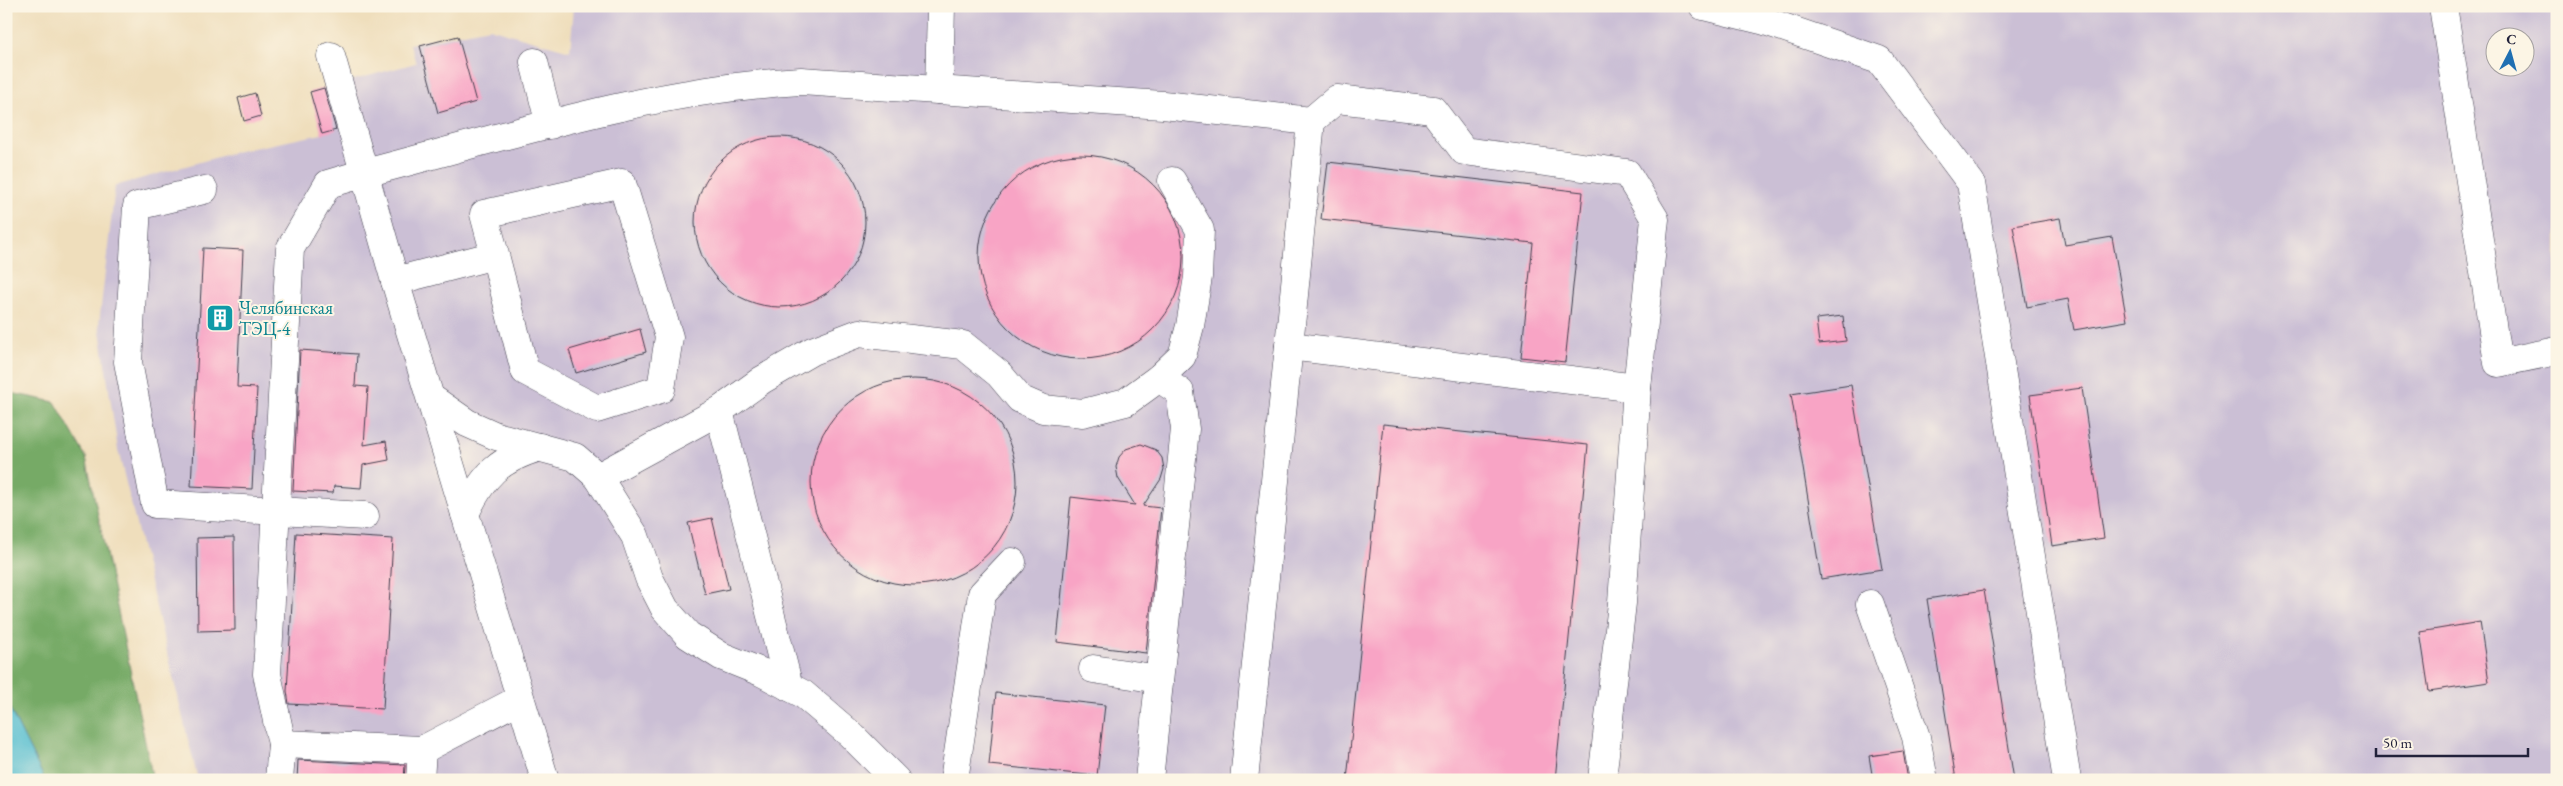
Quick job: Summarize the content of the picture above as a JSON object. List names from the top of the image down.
{
  "places": {
    "building": ["Челябинская ТЭЦ-4"]
  },
  "scale_bar": "50 m",
  "north": "top"
}
